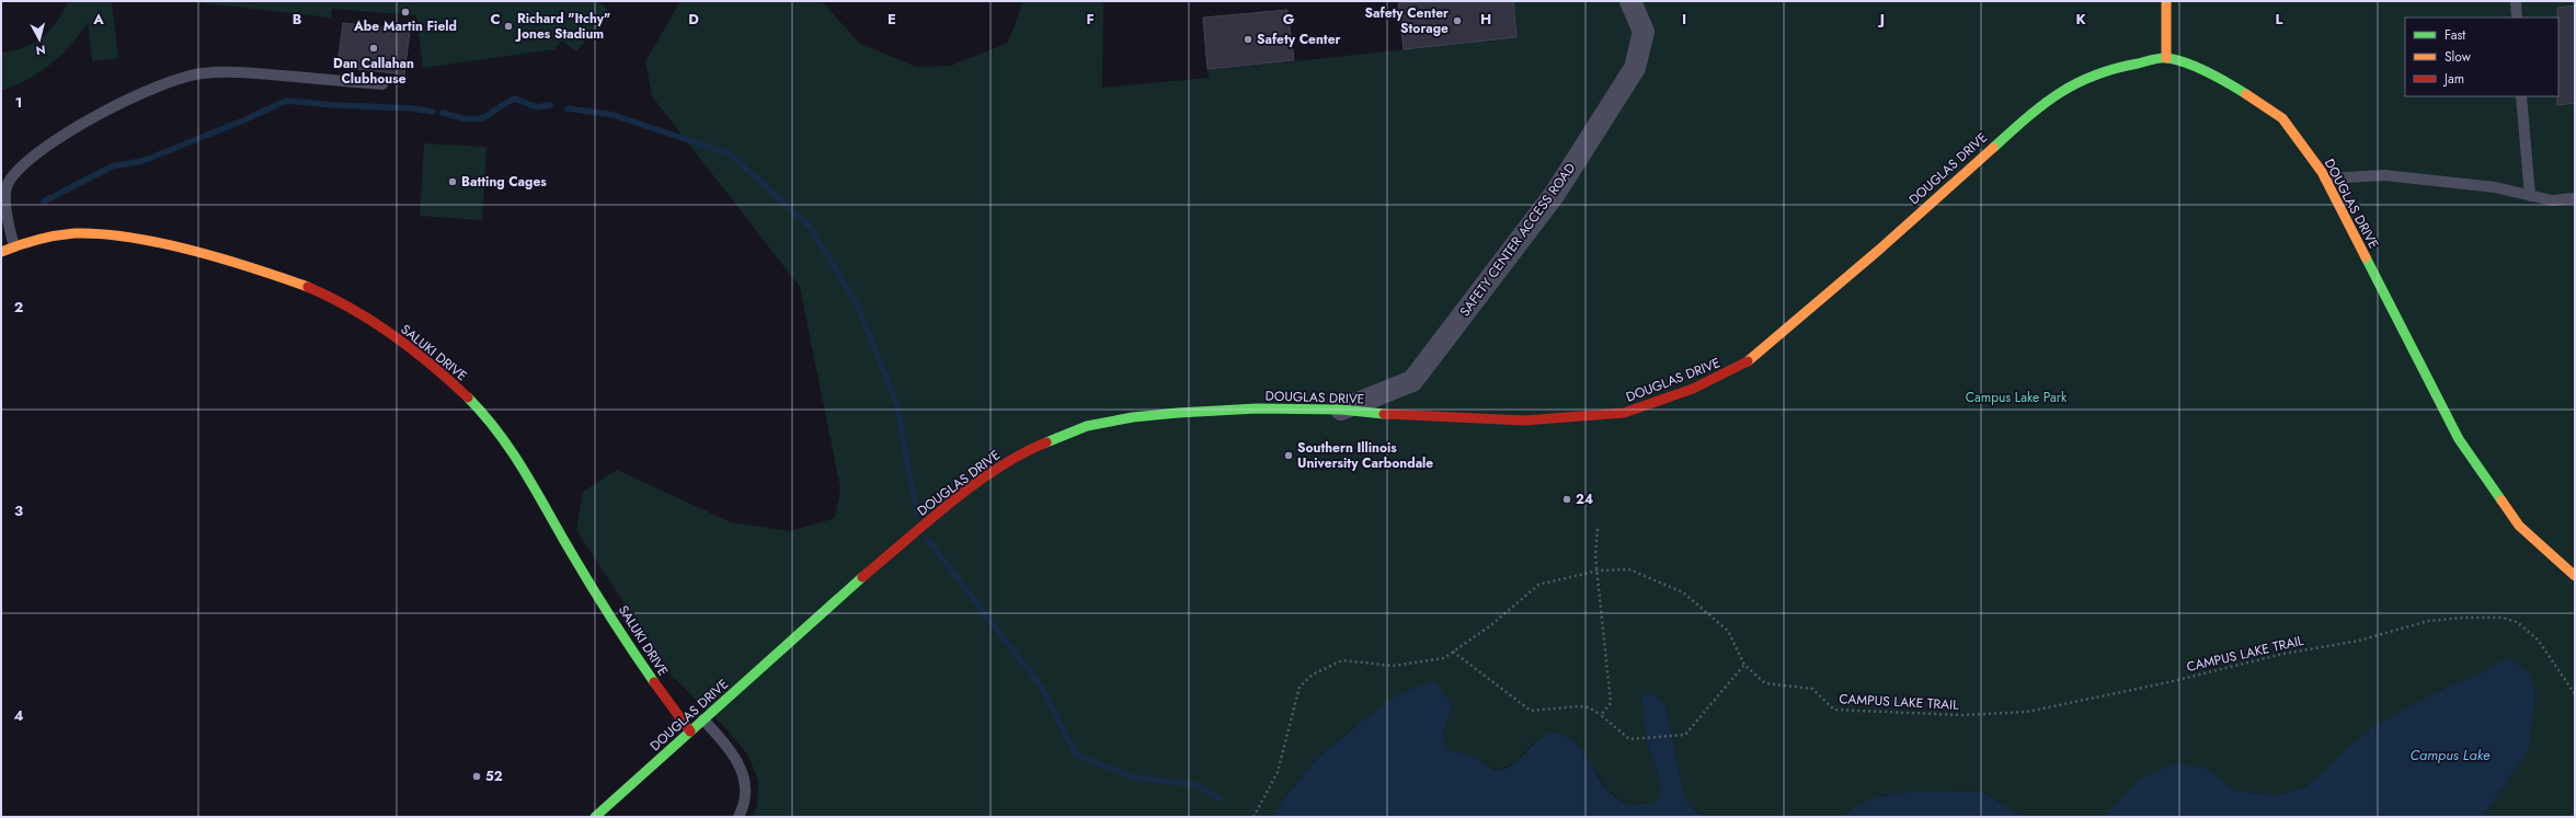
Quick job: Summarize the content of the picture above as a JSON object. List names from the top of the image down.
{
  "streets": {
    "street": ["DOUGLAS DRIVE", "SAFETY CENTER ACCESS ROAD", "SALUKI DRIVE"],
    "path": ["CAMPUS LAKE TRAIL"]
  },
  "crossings": [
    ["DOUGLAS DRIVE", "SAFETY CENTER ACCESS ROAD"],
    ["DOUGLAS DRIVE", "SALUKI DRIVE"]
  ],
  "water": ["Campus Lake"],
  "parks": ["Campus Lake Park"],
  "places": [
    "Abe Martin Field",
    "Safety Center Storage",
    "Richard \"Itchy\" Jones Stadium",
    "Safety Center",
    "Dan Callahan Clubhouse",
    "Batting Cages",
    "Southern Illinois University Carbondale",
    "24",
    "52"
  ],
  "legend": ["Fast", "Slow", "Jam"],
  "north": "bottom",
  "grid": {
    "columns": [
      "A",
      "B",
      "C",
      "D",
      "E",
      "F",
      "G",
      "H",
      "I",
      "J",
      "K",
      "L"
    ],
    "rows": [
      "1",
      "2",
      "3",
      "4"
    ]
  }
}
